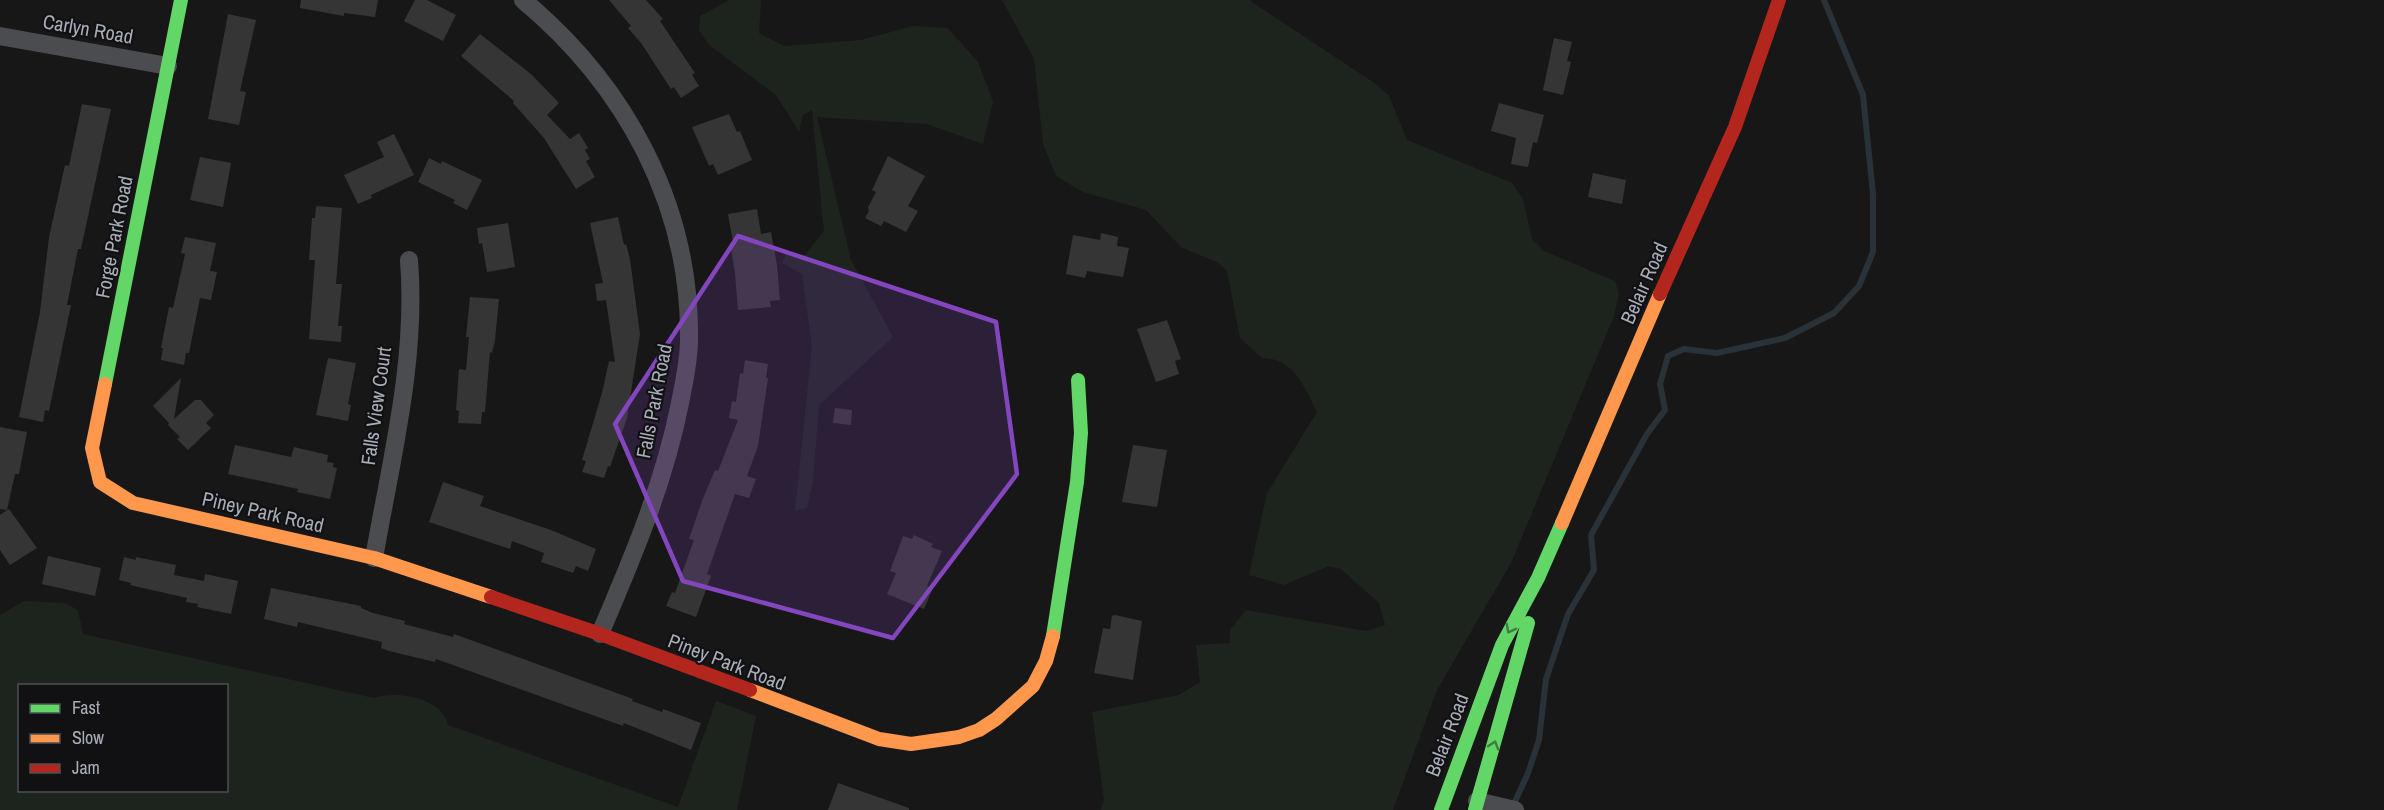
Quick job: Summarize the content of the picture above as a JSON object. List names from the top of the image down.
{
  "streets": {
    "main road": ["Forge Park Road", "Belair Road", "Piney Park Road"],
    "street": ["Carlyn Road", "Falls Park Road", "Falls View Court"]
  },
  "crossings": [
    ["Carlyn Road", "Forge Park Road"],
    ["Forge Park Road", "Piney Park Road"],
    ["Falls Park Road", "Piney Park Road"],
    ["Falls View Court", "Piney Park Road"]
  ],
  "legend": ["Fast", "Slow", "Jam"]
}
